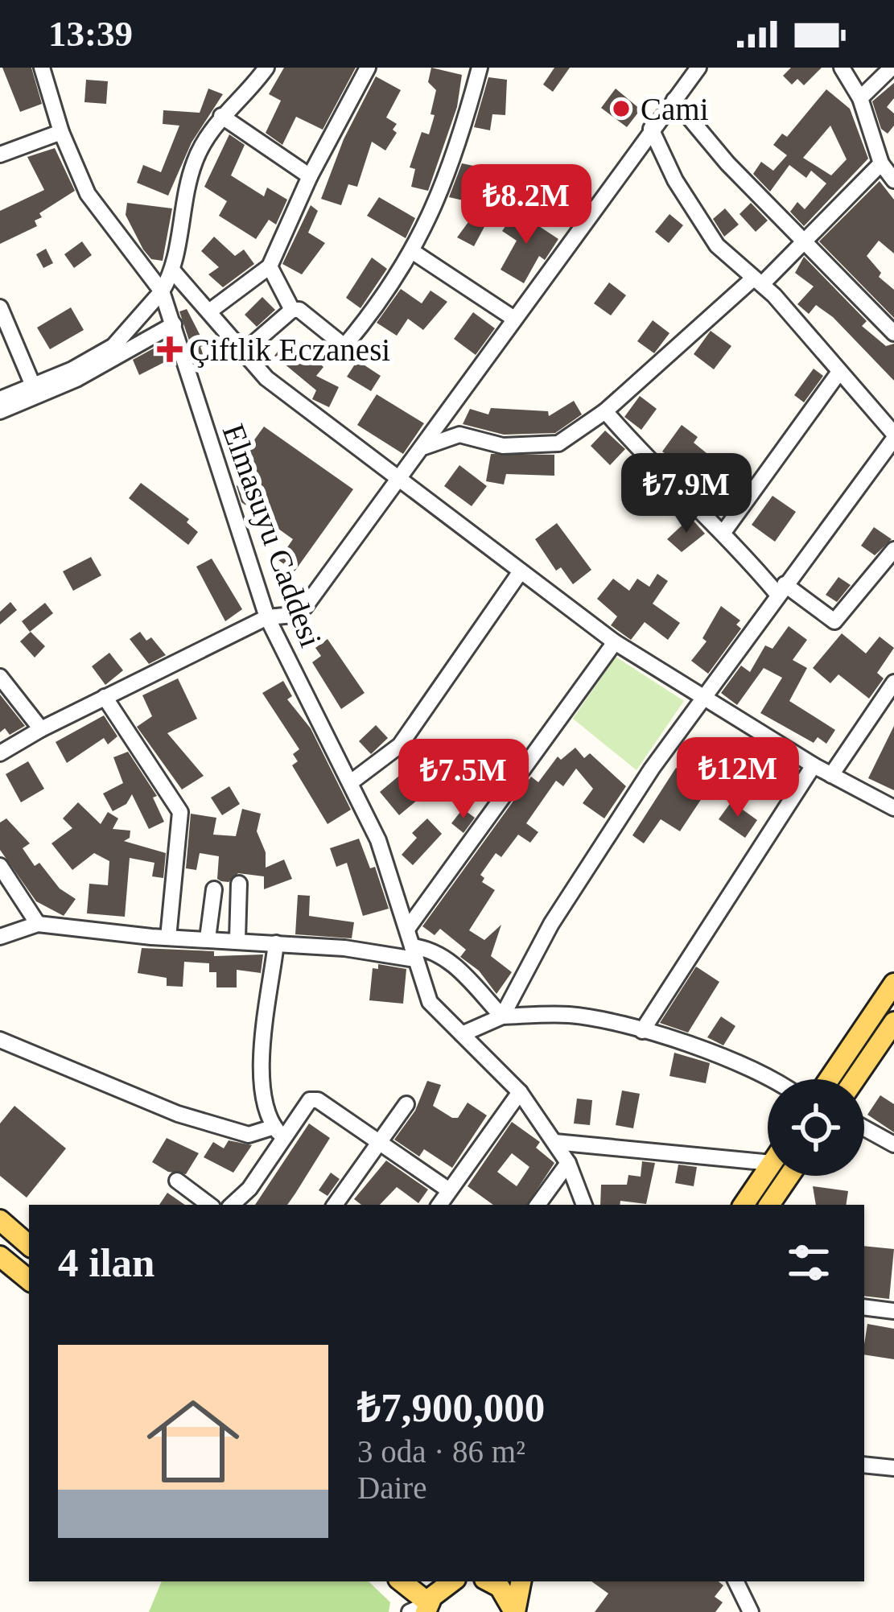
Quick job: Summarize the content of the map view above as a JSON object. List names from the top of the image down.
{
  "streets": {
    "street": ["Elmasuyu Caddesi"]
  },
  "places": {
    "other": ["Cami"],
    "health": ["Çiftlik Eczanesi"]
  },
  "page": {
    "status": "13:39",
    "price": [
      "₺8.2M",
      "₺7.9M",
      "₺12M",
      "₺7.5M"
    ],
    "heading": "4 ilan",
    "list": [
      {
        "name": "₺7,900,000",
        "note": "3 oda · 86 m² · Daire"
      }
    ]
  }
}
